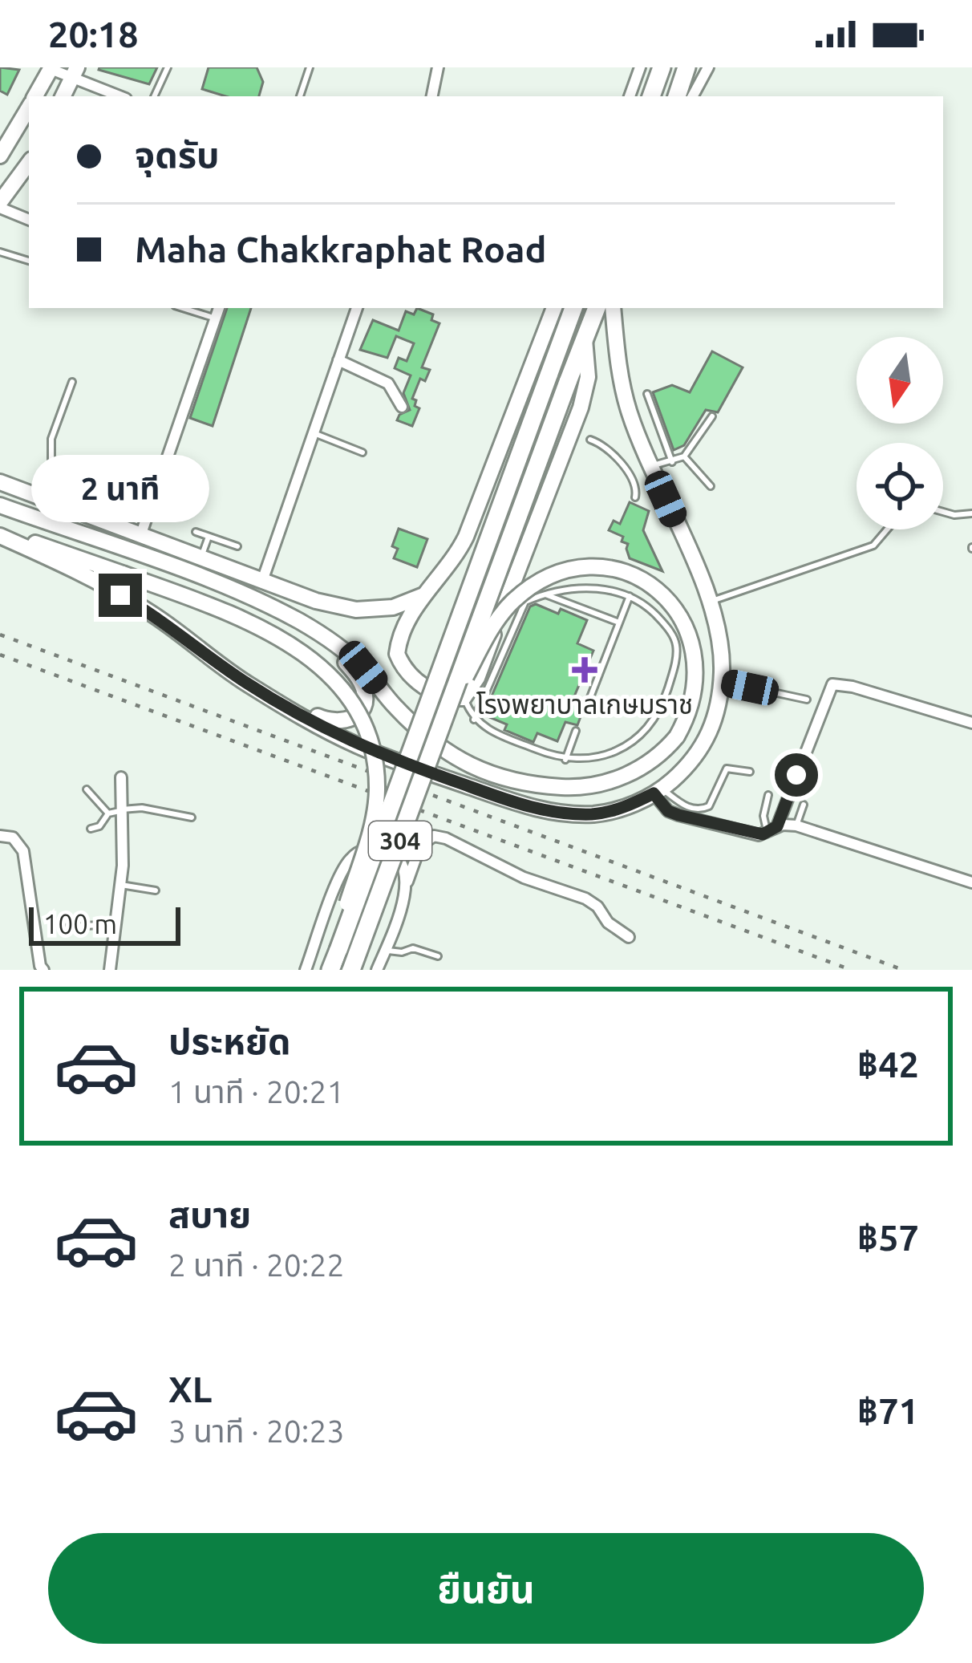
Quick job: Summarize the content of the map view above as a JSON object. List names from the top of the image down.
{
  "streets": {
    "highway": ["304"]
  },
  "places": {
    "health": ["โรงพยาบาลเกษมราช"]
  },
  "scale_bar": "100 m",
  "north": "bottom",
  "page": {
    "status": "20:18",
    "banner": ["จุดรับ", "Maha Chakkraphat Road"],
    "bubble": "2 นาที",
    "scale": "100 m",
    "list": [
      {
        "name": "ประหยัด",
        "note": "1 นาที · 20:21",
        "value": "฿42"
      },
      {
        "name": "สบาย",
        "note": "2 นาที · 20:22",
        "value": "฿57"
      },
      {
        "name": "XL",
        "note": "3 นาที · 20:23",
        "value": "฿71"
      }
    ],
    "buttons": "ยืนยัน"
  }
}
